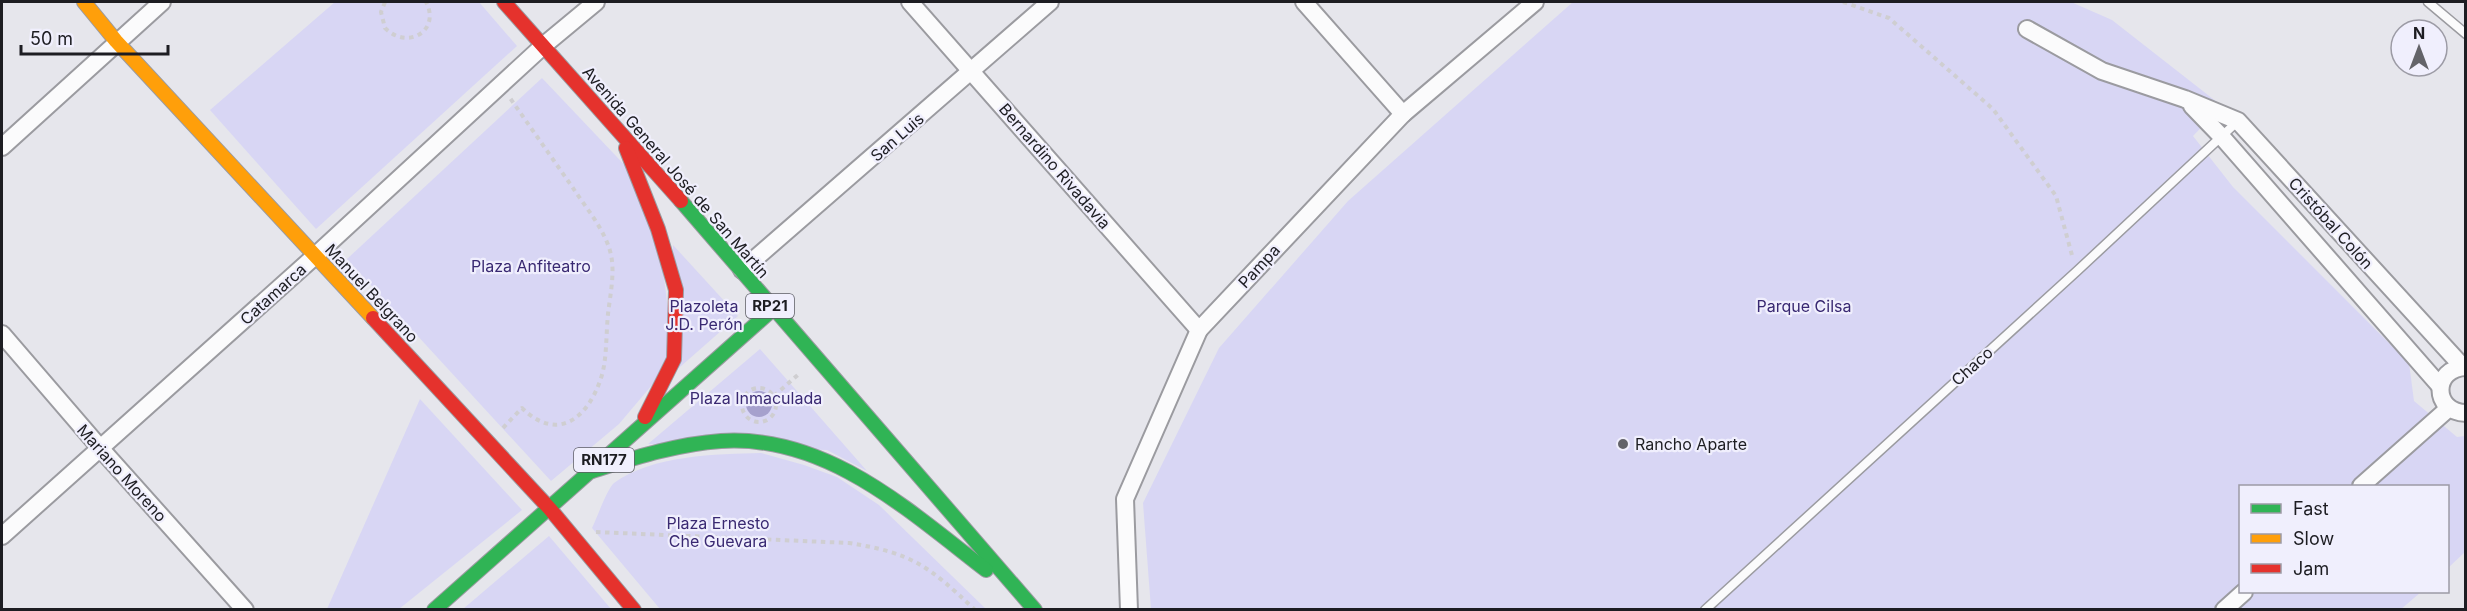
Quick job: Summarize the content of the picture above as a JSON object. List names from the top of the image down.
{
  "streets": {
    "main road": [
      "Avenida General José de San Martín",
      "Manuel Belgrano",
      "RP21",
      "RN177"
    ],
    "street": [
      "San Luis",
      "Bernardino Rivadavia",
      "Cristóbal Colón",
      "Pampa",
      "Catamarca",
      "Mariano Moreno"
    ],
    "lane": ["Chaco"]
  },
  "crossings": [
    ["San Luis", "Bernardino Rivadavia"],
    ["San Luis", "Avenida General José de San Martín"],
    ["Bernardino Rivadavia", "Pampa"],
    ["Avenida General José de San Martín", "Catamarca"],
    ["Avenida General José de San Martín", "RN177"],
    ["Cristóbal Colón", "Chaco"],
    ["Manuel Belgrano", "Catamarca"],
    ["Manuel Belgrano", "RN177"],
    ["Catamarca", "Mariano Moreno"]
  ],
  "parks": [
    "Plaza Anfiteatro",
    "Plazoleta J.D. Perón",
    "Parque Cilsa",
    "Plaza Inmaculada",
    "Plaza Ernesto Che Guevara"
  ],
  "places": ["Rancho Aparte"],
  "legend": ["Fast", "Slow", "Jam"],
  "scale_bar": "50 m",
  "north": "top"
}
